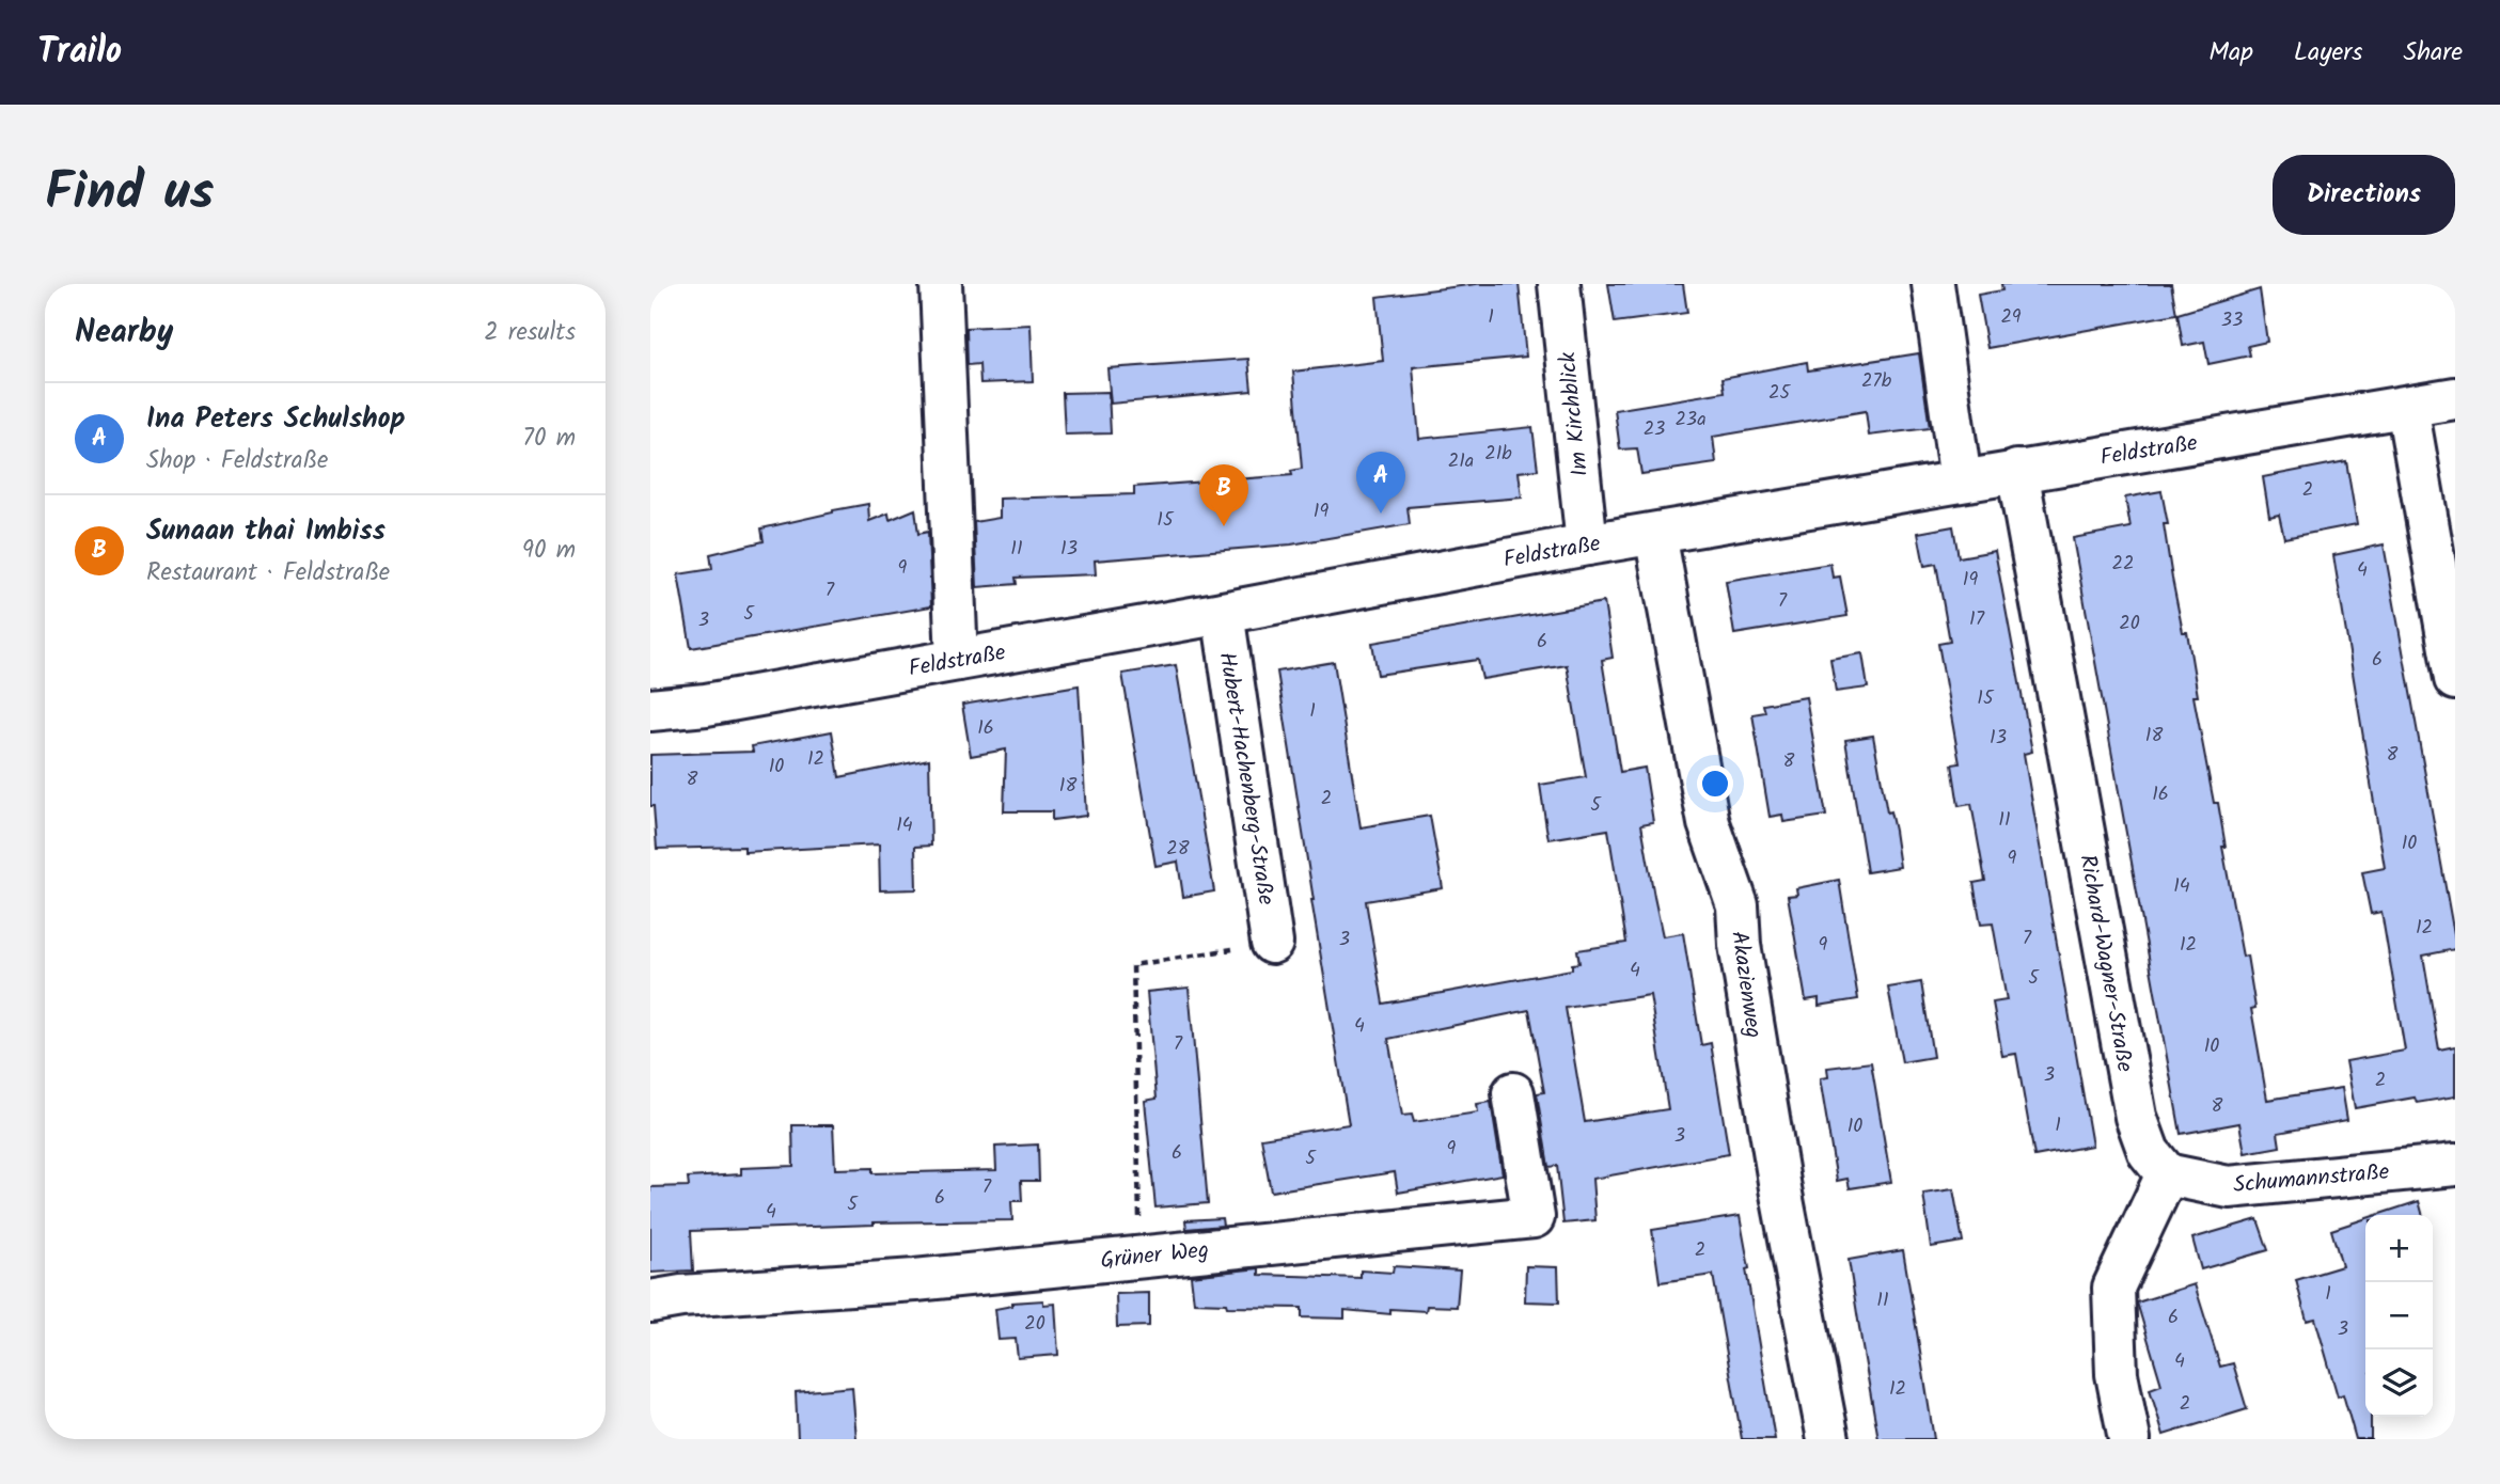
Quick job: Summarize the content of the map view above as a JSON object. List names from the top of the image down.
{
  "streets": {
    "street": [
      "Im Kirchblick",
      "Feldstraße",
      "Hubert-Hachenberg-Straße",
      "Richard-Wagner-Straße",
      "Akazienweg",
      "Schumannstraße",
      "Grüner Weg"
    ]
  },
  "crossings": [
    ["Im Kirchblick", "Feldstraße"],
    ["Feldstraße", "Hubert-Hachenberg-Straße"],
    ["Feldstraße", "Richard-Wagner-Straße"],
    ["Feldstraße", "Akazienweg"],
    ["Richard-Wagner-Straße", "Schumannstraße"]
  ],
  "house_numbers": [
    "1",
    "29",
    "33",
    "27b",
    "25",
    "23a",
    "23",
    "21b",
    "21a",
    "2",
    "19",
    "15",
    "11",
    "13",
    "22",
    "9",
    "4",
    "19",
    "7",
    "7",
    "5",
    "17",
    "3",
    "20",
    "6",
    "6",
    "15",
    "1",
    "16",
    "18",
    "13",
    "8",
    "12",
    "8",
    "10",
    "8",
    "18",
    "16",
    "2",
    "5",
    "11",
    "14",
    "10",
    "28",
    "9",
    "14",
    "12",
    "7",
    "3",
    "9",
    "12",
    "4",
    "5",
    "4",
    "7",
    "10",
    "3",
    "2",
    "8",
    "1",
    "10",
    "3",
    "9",
    "6",
    "5",
    "7",
    "6",
    "5",
    "4",
    "2",
    "1",
    "11",
    "6",
    "20",
    "3",
    "4",
    "12",
    "2"
  ],
  "page": {
    "header": "Trailo",
    "nav": ["Map", "Layers", "Share"],
    "title": "Find us",
    "buttons": "Directions",
    "heading": ["Nearby", "2 results"],
    "list": [
      {
        "mark": "A",
        "name": "Ina Peters Schulshop",
        "note": "Shop · Feldstraße",
        "value": "70 m"
      },
      {
        "mark": "B",
        "name": "Sunaan thai Imbiss",
        "note": "Restaurant · Feldstraße",
        "value": "90 m"
      }
    ],
    "pins": ["A", "B"],
    "map_buttons": ["+", "−"]
  }
}
